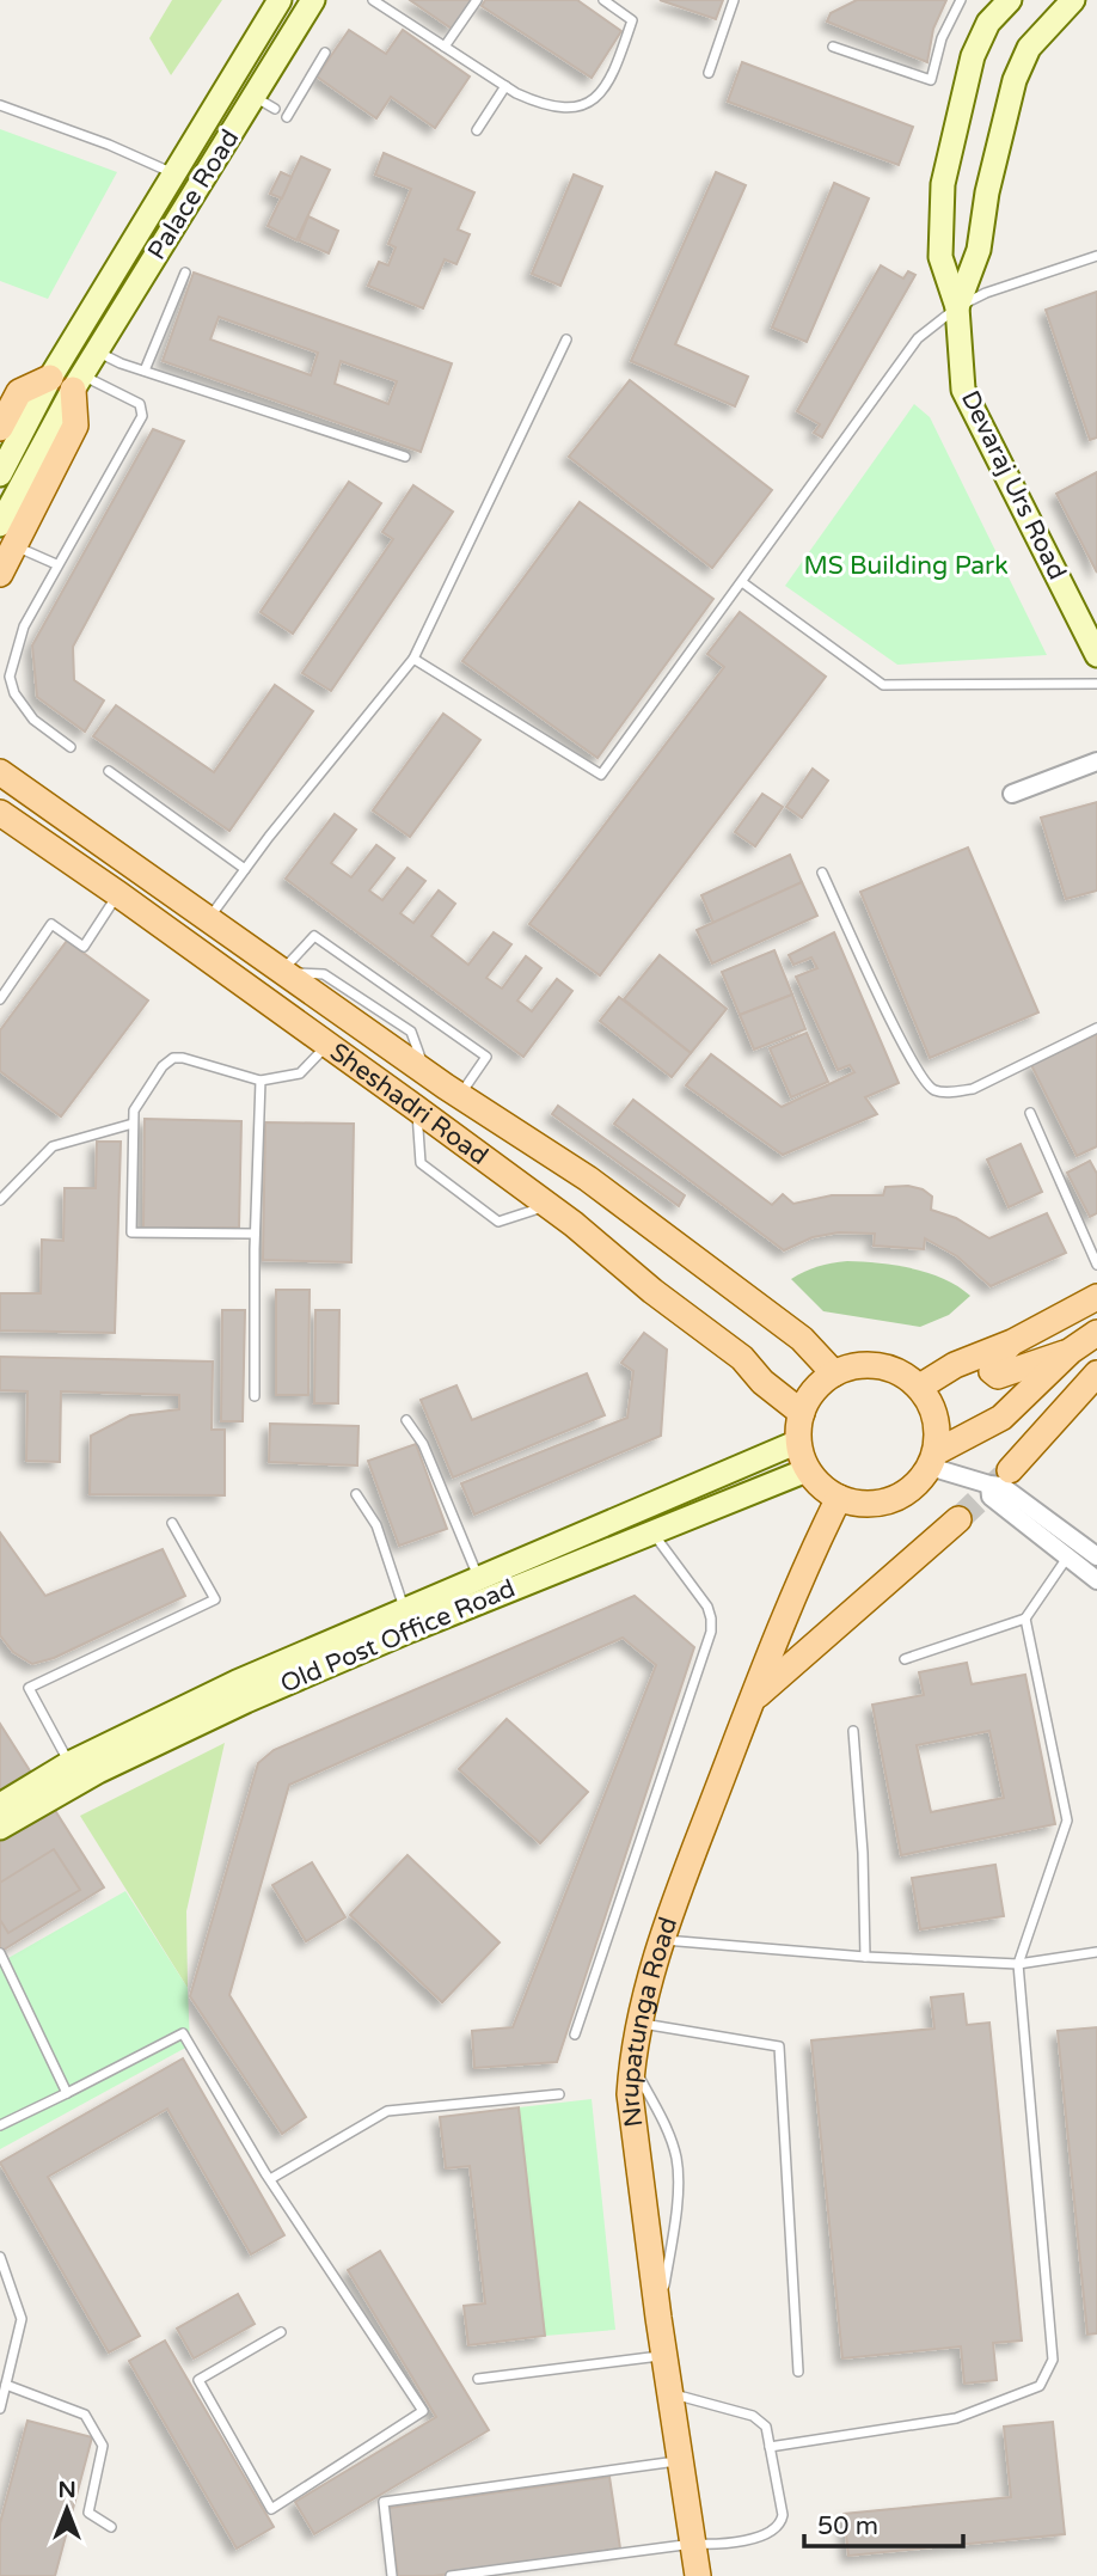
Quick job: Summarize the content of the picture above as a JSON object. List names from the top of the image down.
{
  "streets": {
    "main road": ["Sheshadri Road", "Nrupatunga Road"],
    "street": ["Palace Road", "Devaraj Urs Road", "Old Post Office Road"]
  },
  "crossings": [
    ["Sheshadri Road", "Old Post Office Road"],
    ["Sheshadri Road", "Nrupatunga Road"],
    ["Old Post Office Road", "Nrupatunga Road"]
  ],
  "parks": ["MS Building Park"],
  "scale_bar": "50 m",
  "north": "top"
}
